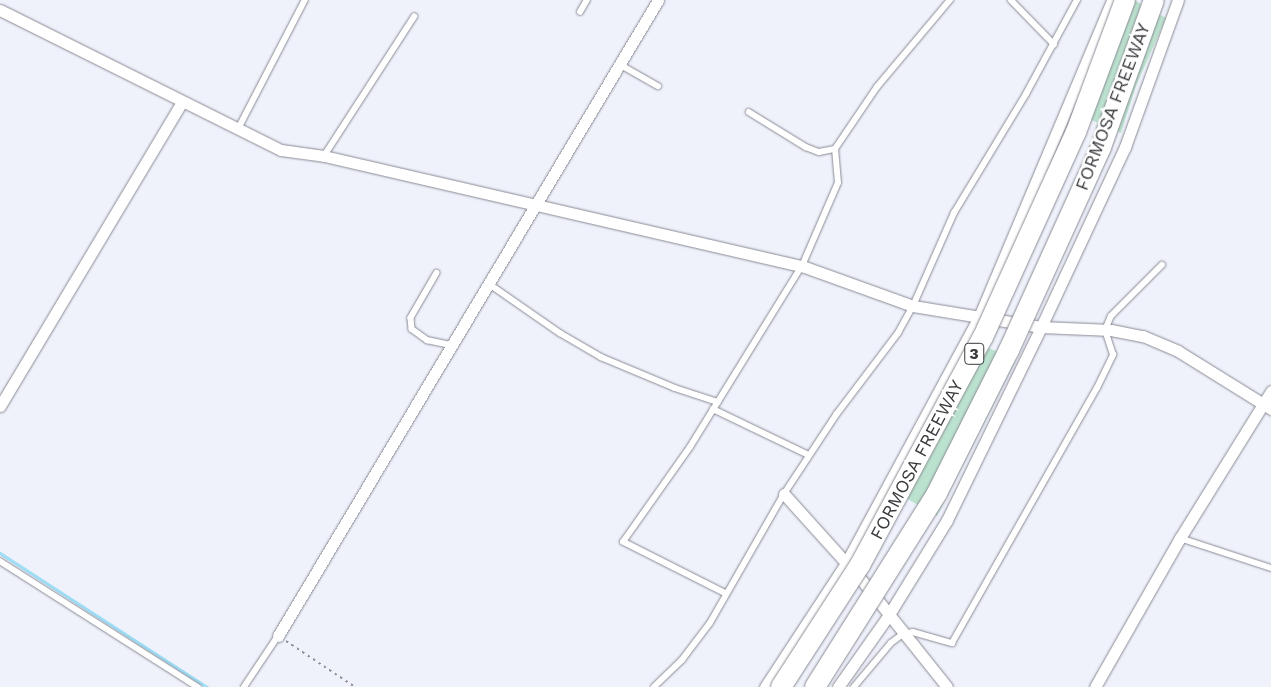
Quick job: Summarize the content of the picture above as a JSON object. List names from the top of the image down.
{
  "streets": {
    "highway": ["FORMOSA FREEWAY", "3"]
  }
}
